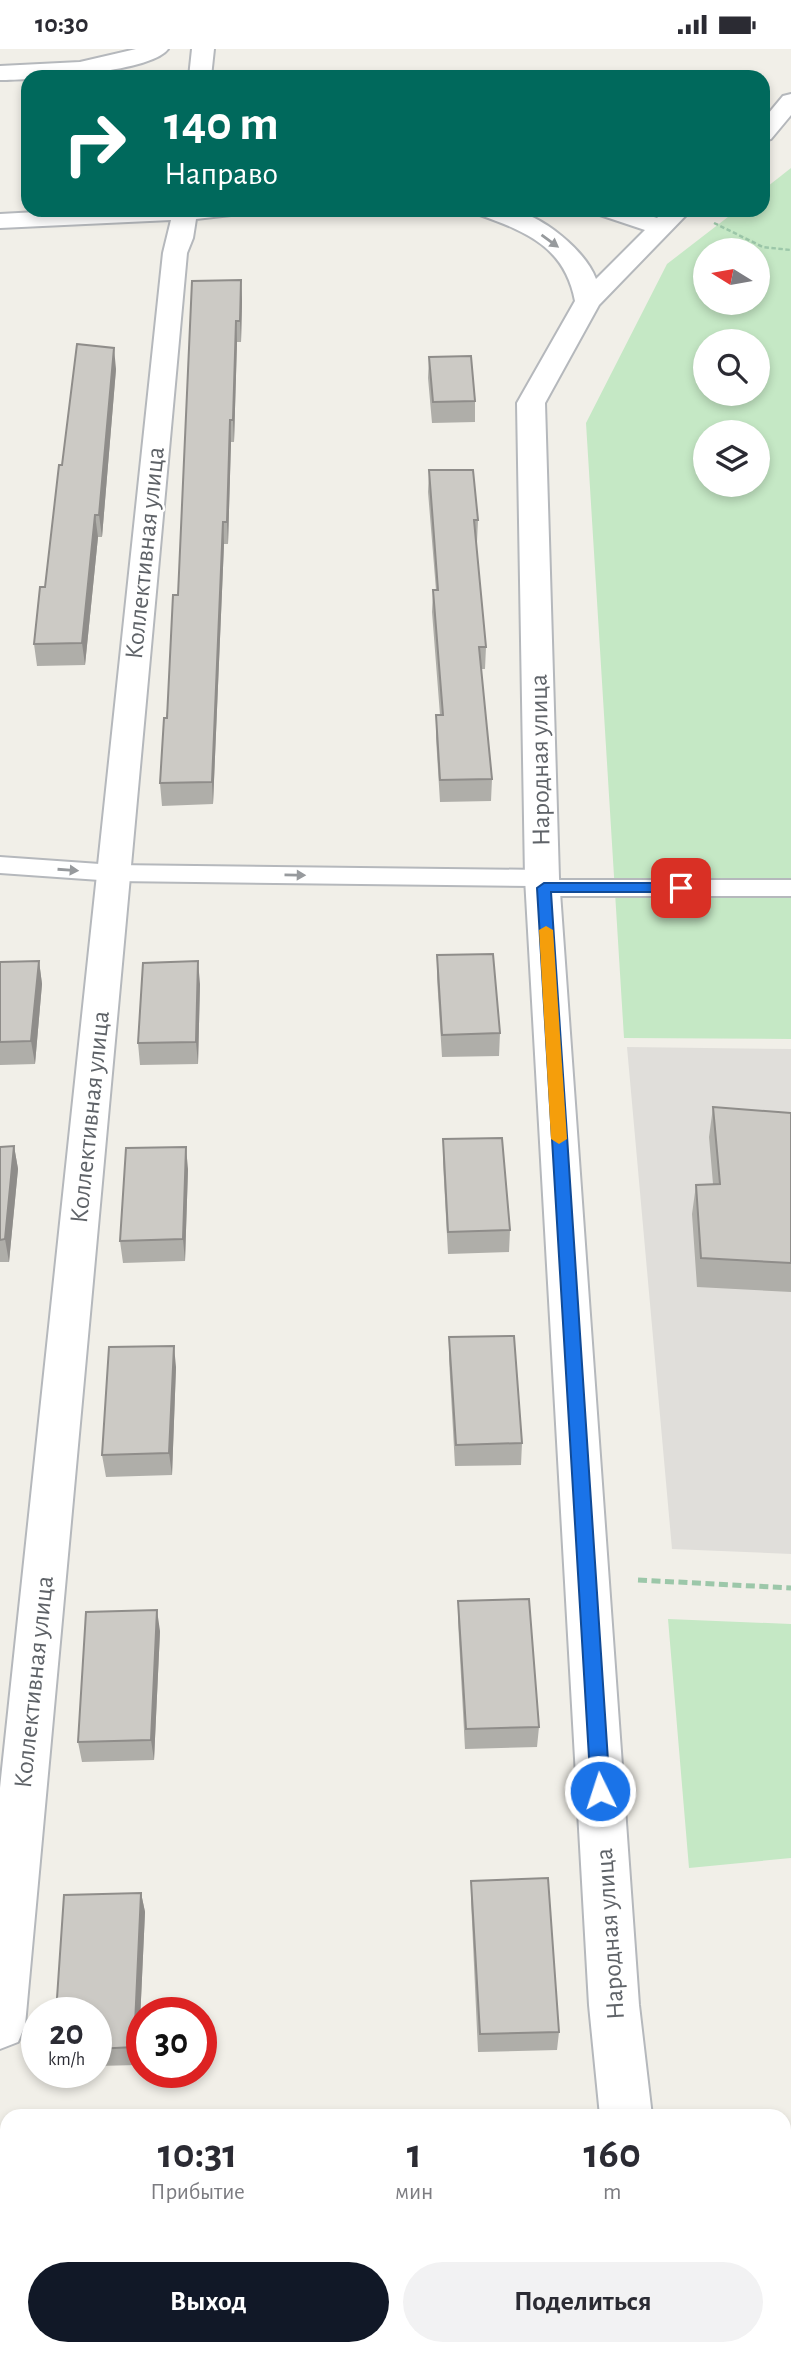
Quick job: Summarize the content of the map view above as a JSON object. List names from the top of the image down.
{
  "streets": {
    "street": ["Коллективная улица", "Народная улица"]
  },
  "north": "left",
  "page": {
    "status": "10:30",
    "turn": ["140 m", "Направо"],
    "speed": "20 km/h",
    "limit": "30",
    "eta": [
      "10:31",
      "Прибытие",
      "1",
      "мин",
      "160",
      "m"
    ],
    "buttons": ["Выход", "Поделиться"]
  }
}
